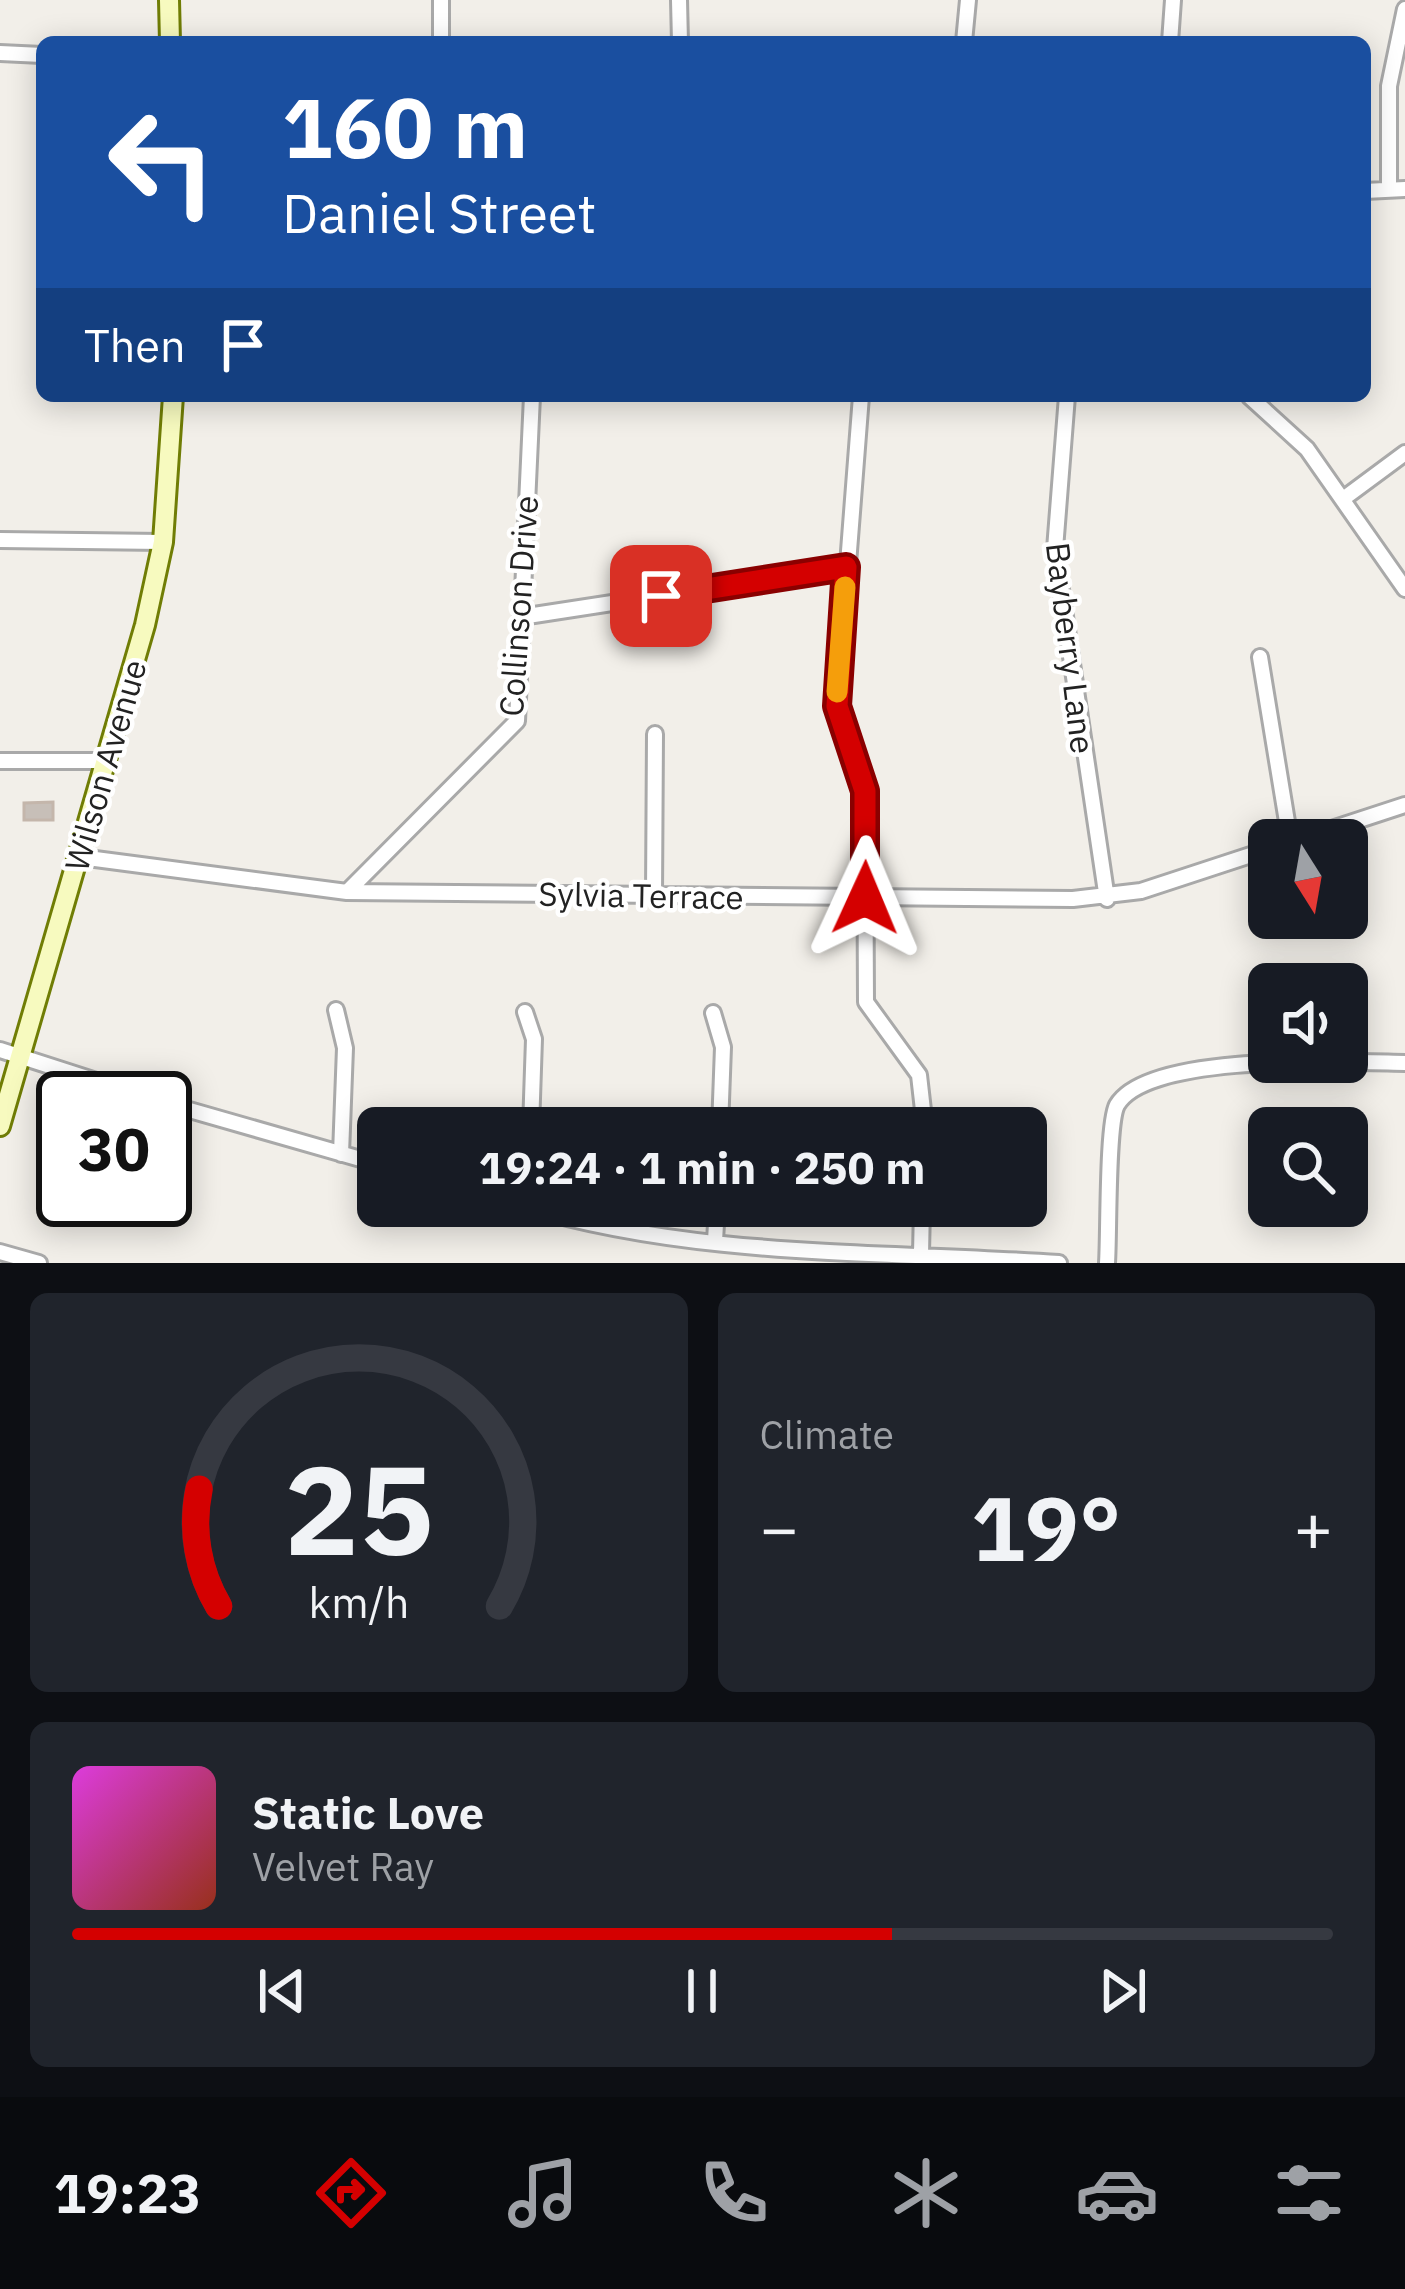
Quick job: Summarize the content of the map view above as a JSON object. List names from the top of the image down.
{
  "streets": {
    "street": [
      "Collinson Drive",
      "Bayberry Lane",
      "Wilson Avenue",
      "Sylvia Terrace"
    ]
  },
  "crossings": [
    ["Collinson Drive", "Sylvia Terrace"],
    ["Bayberry Lane", "Sylvia Terrace"],
    ["Wilson Avenue", "Sylvia Terrace"]
  ],
  "north": "bottom",
  "page": {
    "turn": ["160 m", "Daniel Street"],
    "then": "Then",
    "limit": "30",
    "trip": "19:24 · 1 min · 250 m",
    "tile": "Climate",
    "heat": ["−", "19°", "+"],
    "song": ["Static Love", "Velvet Ray"],
    "tabs": "19:23",
    "gauge": ["25", "km/h"]
  }
}
